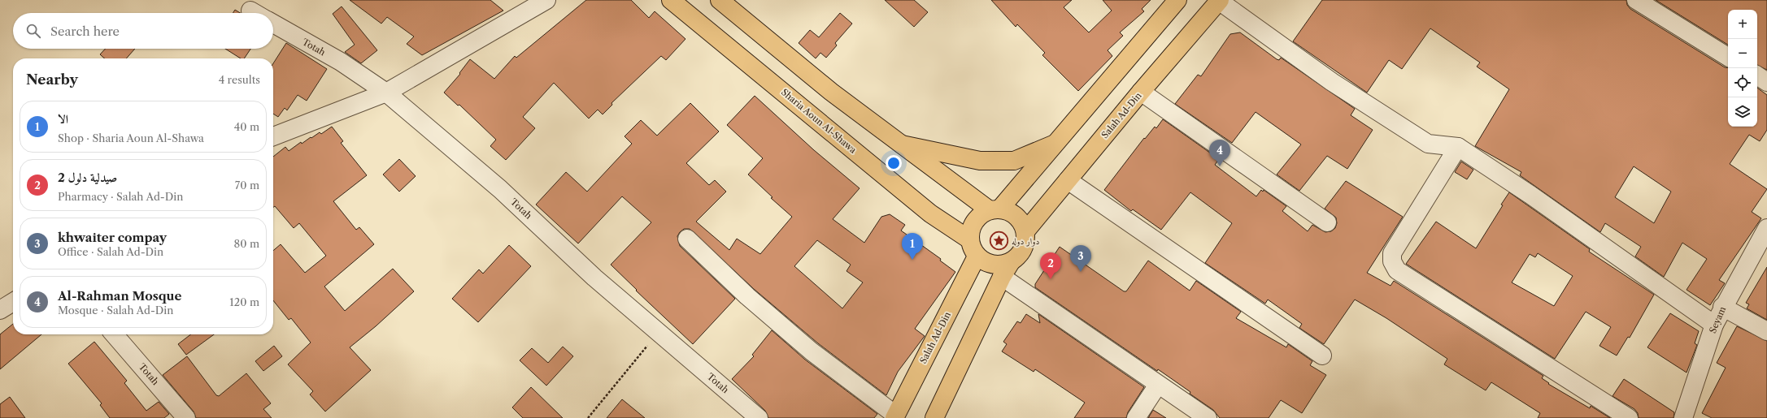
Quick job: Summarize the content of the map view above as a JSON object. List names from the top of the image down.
{
  "streets": {
    "main road": ["Salah Ad-Din", "Sharia Aoun Al-Shawa"],
    "street": ["Totah", "Seyam"]
  },
  "crossings": [
    ["Salah Ad-Din", "Sharia Aoun Al-Shawa"]
  ],
  "places": {
    "place": ["دوار دوله"]
  },
  "page": {
    "map_buttons": ["+", "−"],
    "search": "Search here",
    "heading": ["Nearby", "4 results"],
    "list": [
      {
        "mark": "1",
        "name": "الا",
        "note": "Shop · Sharia Aoun Al-Shawa",
        "value": "40 m"
      },
      {
        "mark": "2",
        "name": "صيدلية دلول 2",
        "note": "Pharmacy · Salah Ad-Din",
        "value": "70 m"
      },
      {
        "mark": "3",
        "name": "khwaiter compay",
        "note": "Office · Salah Ad-Din",
        "value": "80 m"
      },
      {
        "mark": "4",
        "name": "Al-Rahman Mosque",
        "note": "Mosque · Salah Ad-Din",
        "value": "120 m"
      }
    ],
    "pins": [
      "4",
      "1",
      "3",
      "2"
    ]
  }
}
